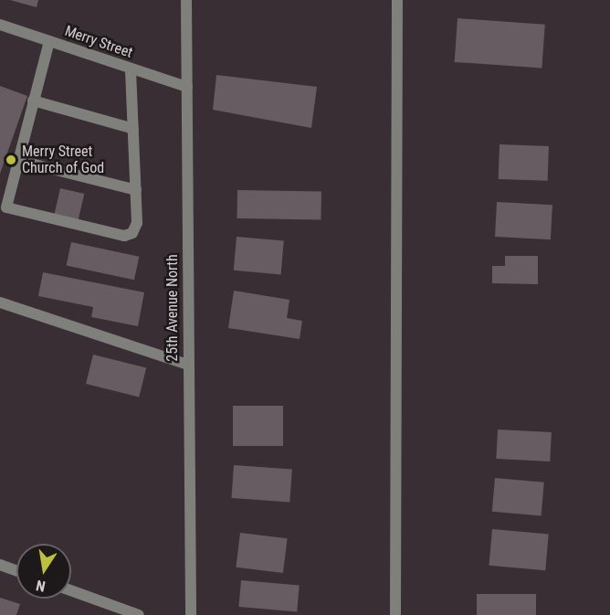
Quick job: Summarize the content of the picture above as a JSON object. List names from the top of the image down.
{
  "streets": {
    "street": ["Merry Street", "25th Avenue North"]
  },
  "crossings": [
    ["Merry Street", "25th Avenue North"]
  ],
  "places": ["Merry Street Church of God"],
  "north": "bottom"
}
